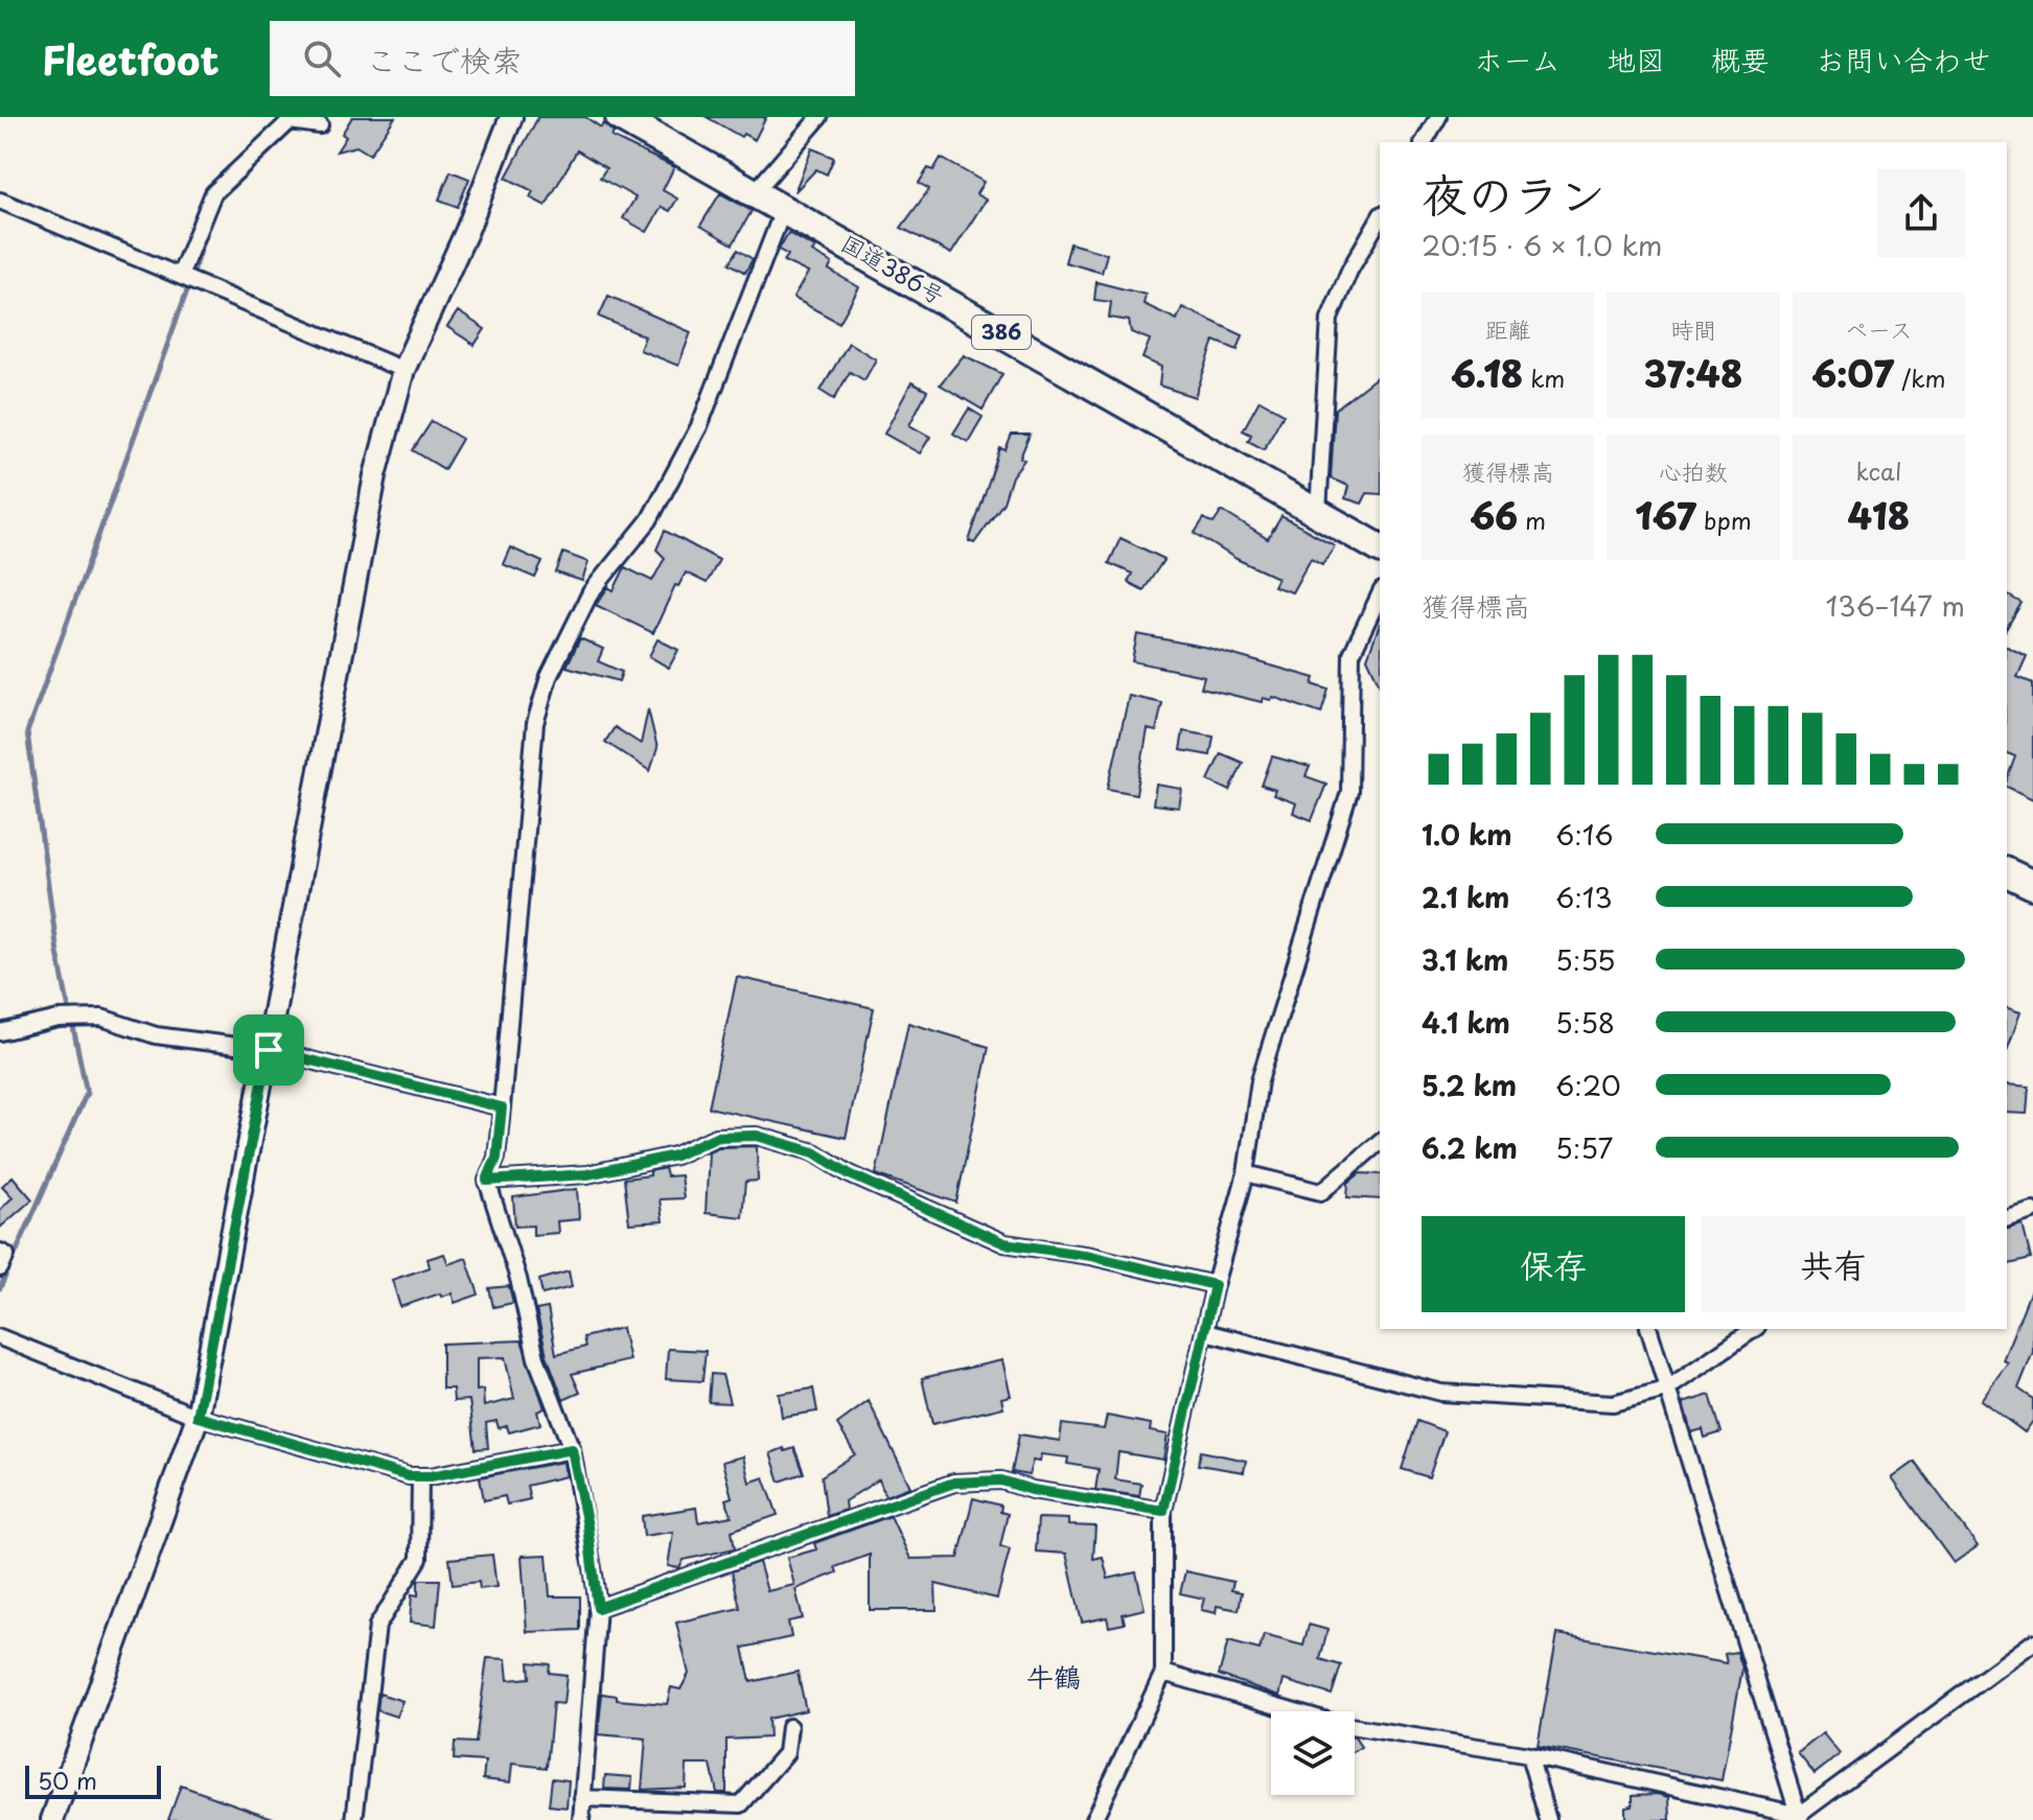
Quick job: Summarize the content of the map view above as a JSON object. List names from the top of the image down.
{
  "streets": {
    "highway": ["国道386号", "386"]
  },
  "districts": ["牛鶴"],
  "scale_bar": "50 m",
  "page": {
    "header": "Fleetfoot",
    "search": "ここで検索",
    "nav": [
      "ホーム",
      "地図",
      "概要",
      "お問い合わせ"
    ],
    "heading": ["夜のラン", "20:15 · 6 × 1.0 km"],
    "stats": [
      ["距離", "6.18 km"],
      ["時間", "37:48"],
      ["ペース", "6:07 /km"],
      ["獲得標高", "66 m"],
      ["心拍数", "167 bpm"],
      ["kcal", "418"]
    ],
    "chart": ["獲得標高", "136–147 m"],
    "list": [
      {
        "name": "1.0 km",
        "note": "6:16"
      },
      {
        "name": "2.1 km",
        "note": "6:13"
      },
      {
        "name": "3.1 km",
        "note": "5:55"
      },
      {
        "name": "4.1 km",
        "note": "5:58"
      },
      {
        "name": "5.2 km",
        "note": "6:20"
      },
      {
        "name": "6.2 km",
        "note": "5:57"
      }
    ],
    "buttons": ["保存", "共有"],
    "scale": "50 m"
  }
}
